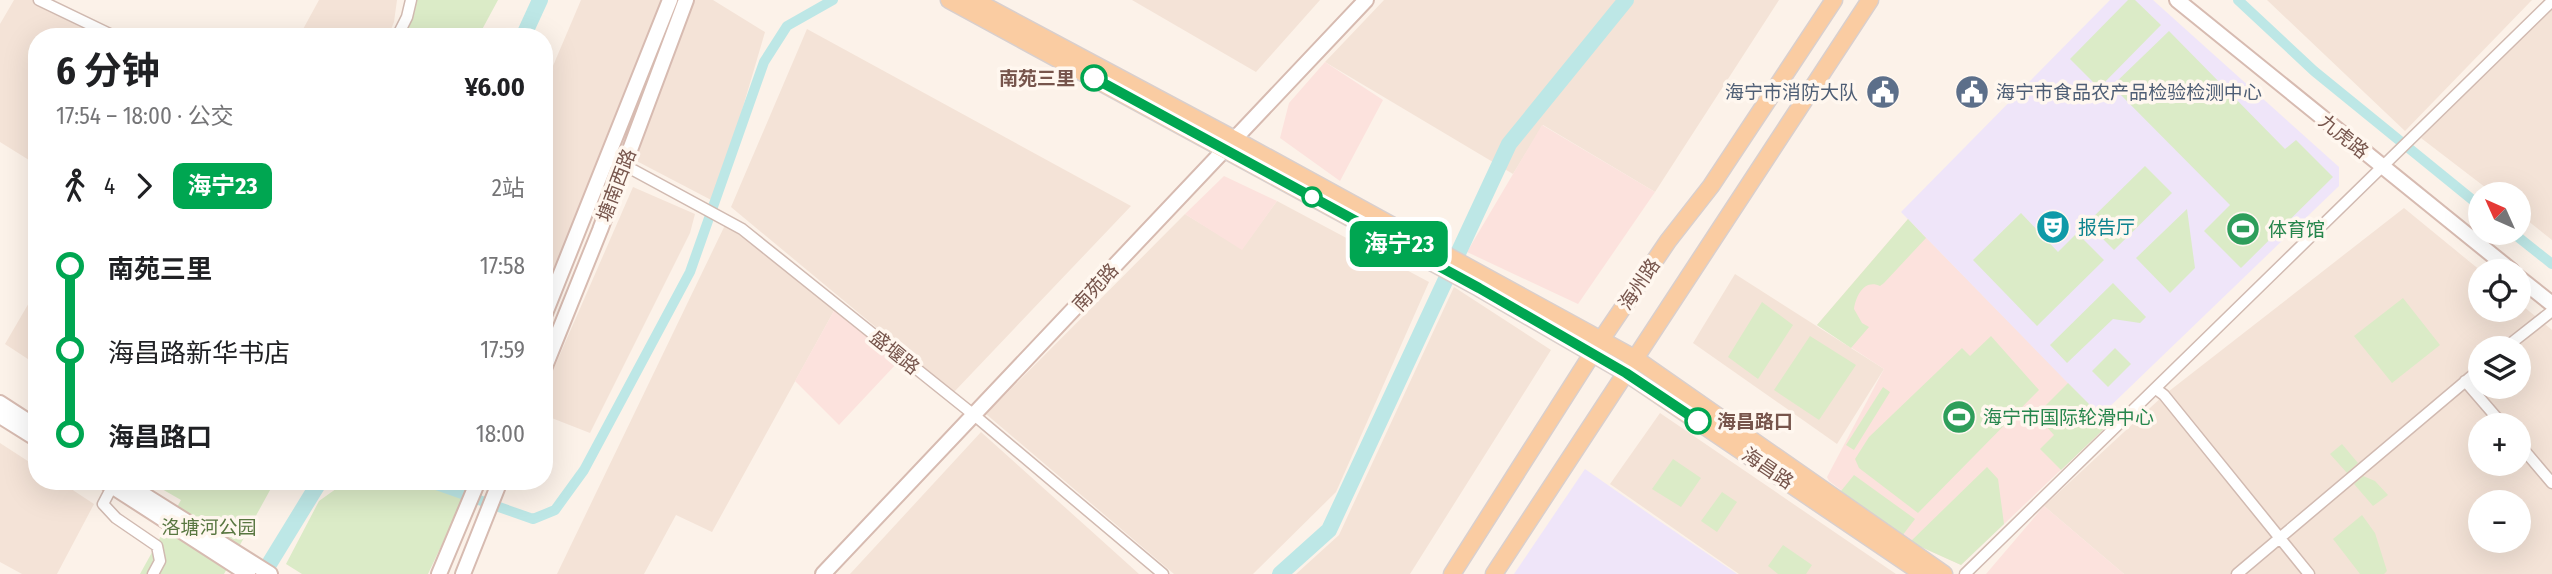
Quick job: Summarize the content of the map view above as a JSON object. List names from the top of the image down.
{
  "streets": {
    "main road": ["海州路", "海昌路"],
    "street": [
      "九虎路",
      "塘南西路",
      "南苑路",
      "盛堰路"
    ]
  },
  "crossings": [
    ["塘南西路", "盛堰路"],
    ["海州路", "海昌路"],
    ["南苑路", "盛堰路"],
    ["南苑路", "海昌路"]
  ],
  "parks": ["洛塘河公园"],
  "places": {
    "other": ["南苑三里", "海昌路口"],
    "public building": ["海宁市消防大队", "海宁市食品农产品检验检测中心"],
    "theatre": ["报告厅"],
    "sports": ["体育馆", "海宁市国际轮滑中心"]
  },
  "lines": ["bus line 海宁23"],
  "north": "top left",
  "page": {
    "on_map": "海宁23",
    "heading": ["6 分钟", "17:54 – 18:00 · 公交", "¥6.00"],
    "legs": ["4", "海宁23", "2站"],
    "map_buttons": ["+", "−"],
    "list": [
      {
        "name": "南苑三里",
        "value": "17:58"
      },
      {
        "name": "海昌路新华书店",
        "value": "17:59"
      },
      {
        "name": "海昌路口",
        "value": "18:00"
      }
    ]
  }
}
